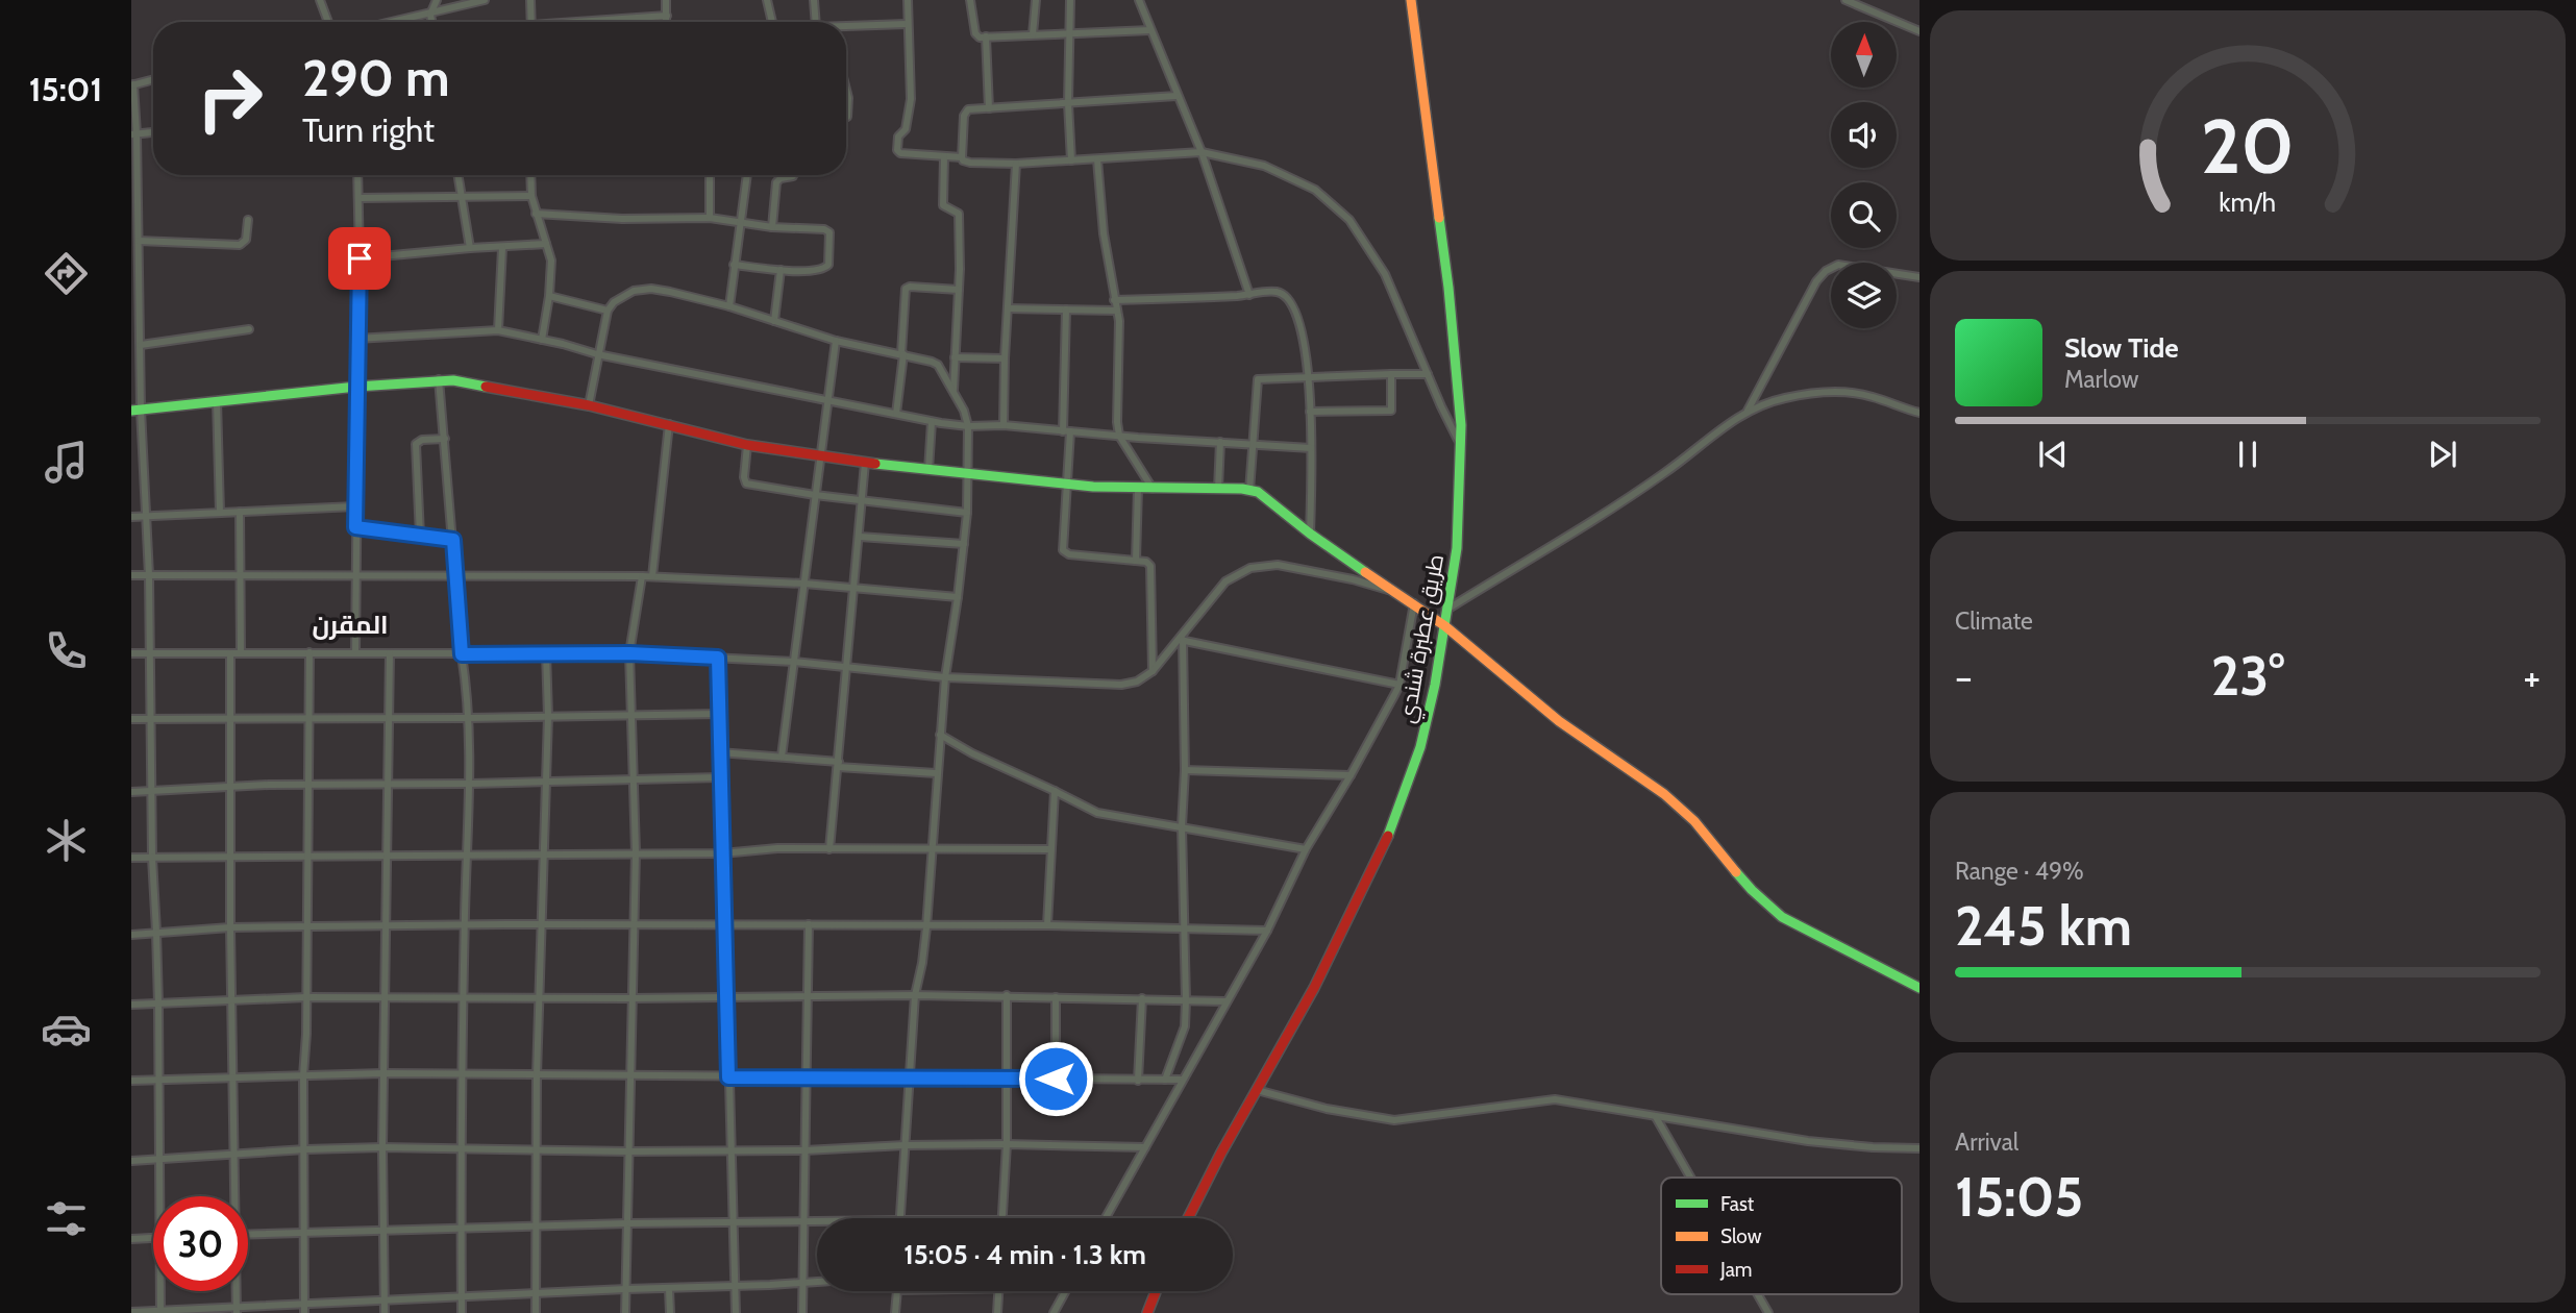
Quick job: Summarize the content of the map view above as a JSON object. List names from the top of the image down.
{
  "streets": {
    "main road": ["طريق عطبرة شندي"]
  },
  "districts": ["المقرن"],
  "legend": ["Fast", "Slow", "Jam"],
  "north": "top",
  "page": {
    "tabs": "15:01",
    "turn": ["290 m", "Turn right"],
    "song": ["Slow Tide", "Marlow"],
    "tile": [
      "Climate",
      ["Range · 49%", "245 km"],
      ["Arrival", "15:05"]
    ],
    "heat": ["−", "23°", "+"],
    "limit": "30",
    "trip": "15:05 · 4 min · 1.3 km",
    "gauge": ["20", "km/h"]
  }
}
